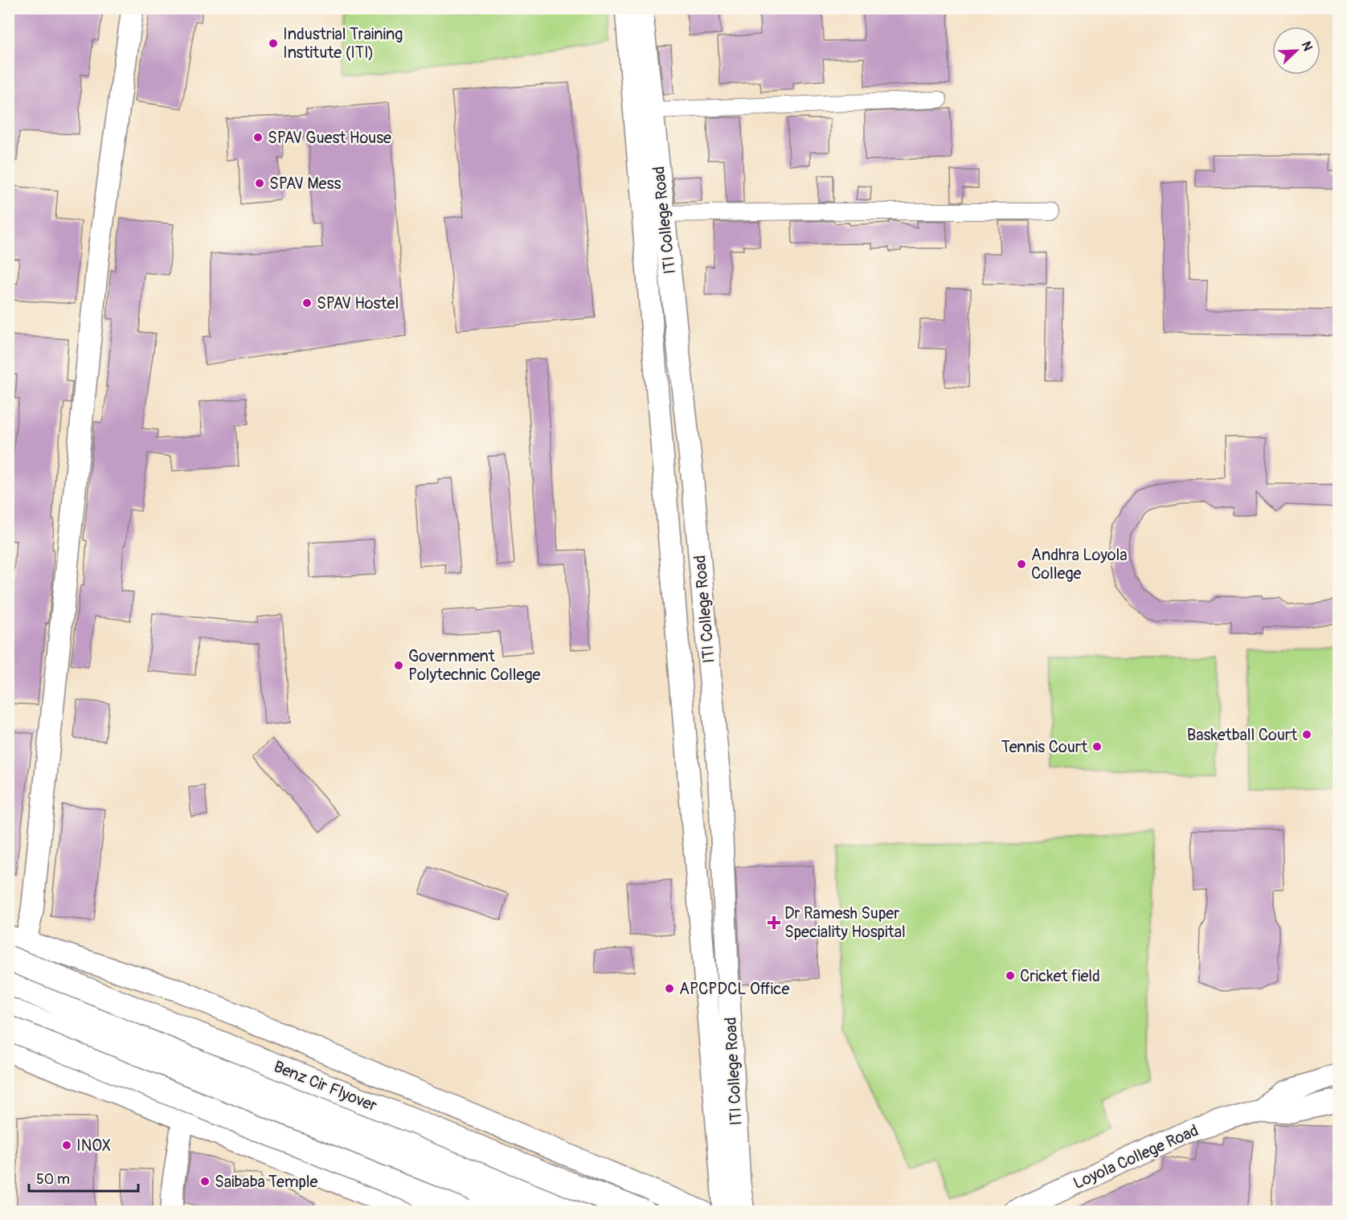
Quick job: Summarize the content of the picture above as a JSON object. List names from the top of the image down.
{
  "streets": {
    "main road": ["Benz Cir Flyover"],
    "street": ["ITI College Road", "Loyola College Road"]
  },
  "places": {
    "other": [
      "Industrial Training Institute (ITI)",
      "SPAV Guest House",
      "SPAV Mess",
      "SPAV Hostel",
      "Andhra Loyola College",
      "Government Polytechnic College",
      "Basketball Court",
      "Tennis Court",
      "Cricket field",
      "APCPDCL Office",
      "INOX",
      "Saibaba Temple"
    ],
    "health": ["Dr Ramesh Super Speciality Hospital"]
  },
  "scale_bar": "50 m",
  "north": "top right"
}
